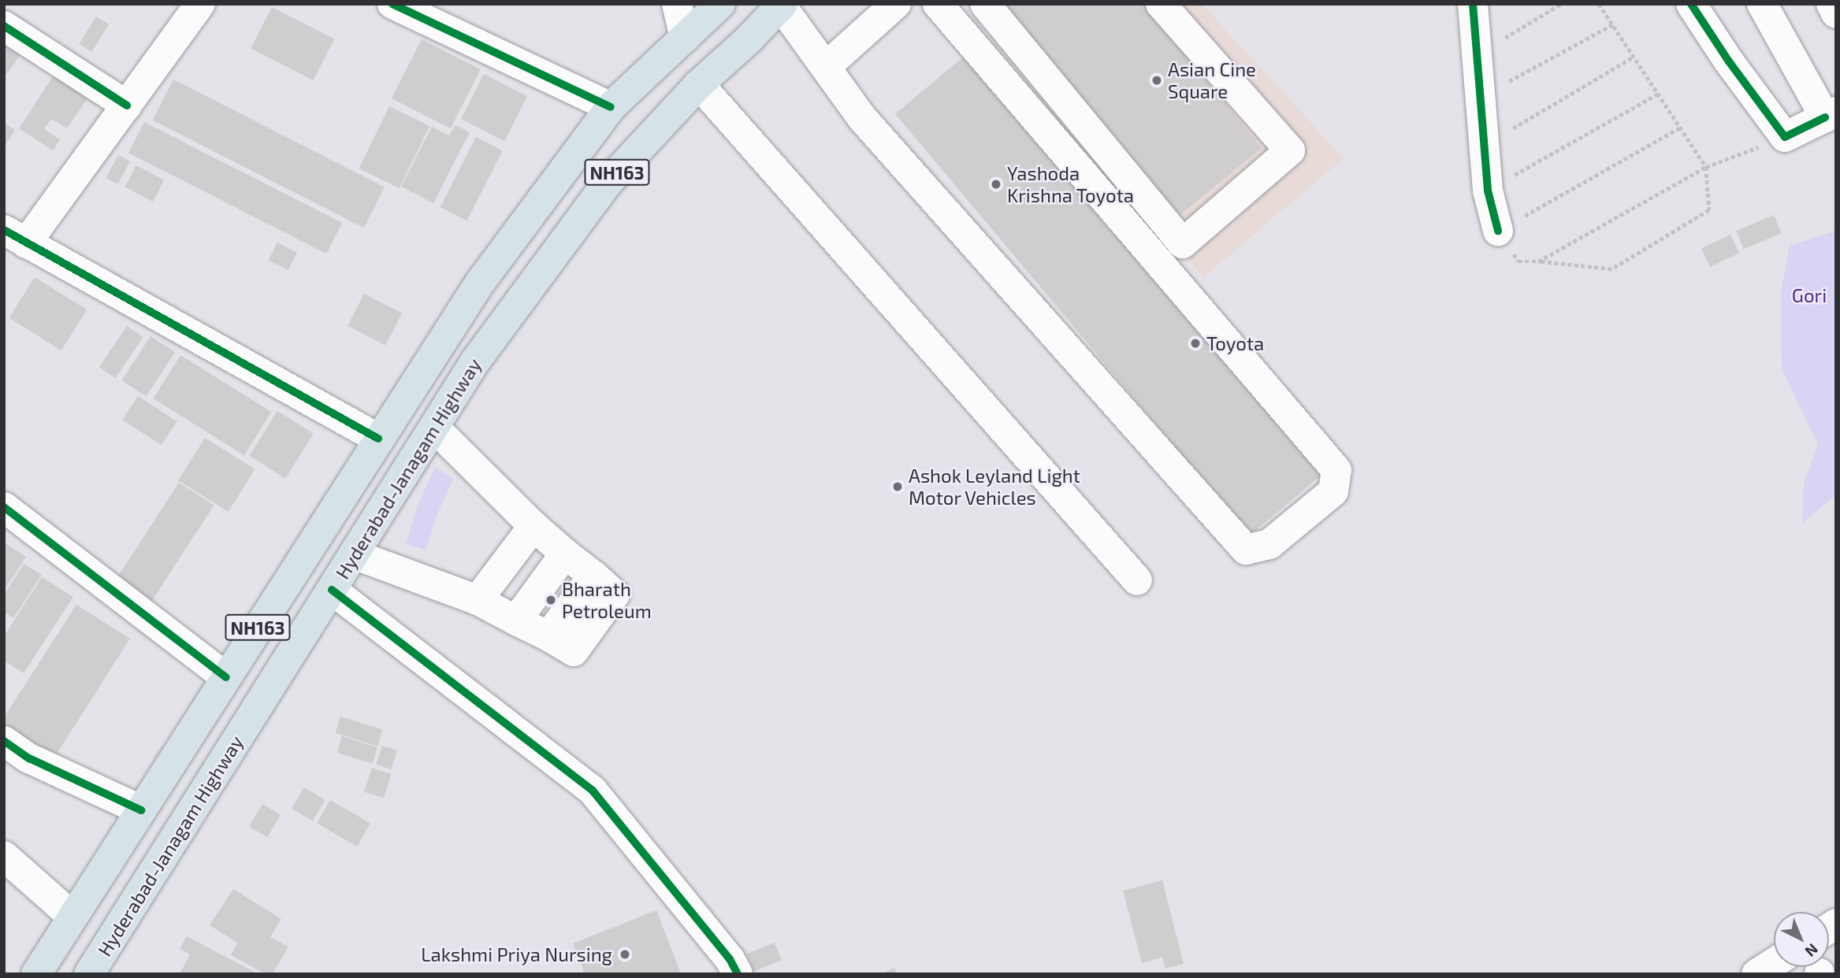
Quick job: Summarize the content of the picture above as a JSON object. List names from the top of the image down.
{
  "streets": {
    "highway": ["NH163", "Hyderabad-Janagam Highway"]
  },
  "parks": ["Gori"],
  "places": [
    "Asian Cine Square",
    "Yashoda Krishna Toyota",
    "Toyota",
    "Ashok Leyland Light Motor Vehicles",
    "Bharath Petroleum",
    "Lakshmi Priya Nursing"
  ],
  "north": "bottom right"
}
